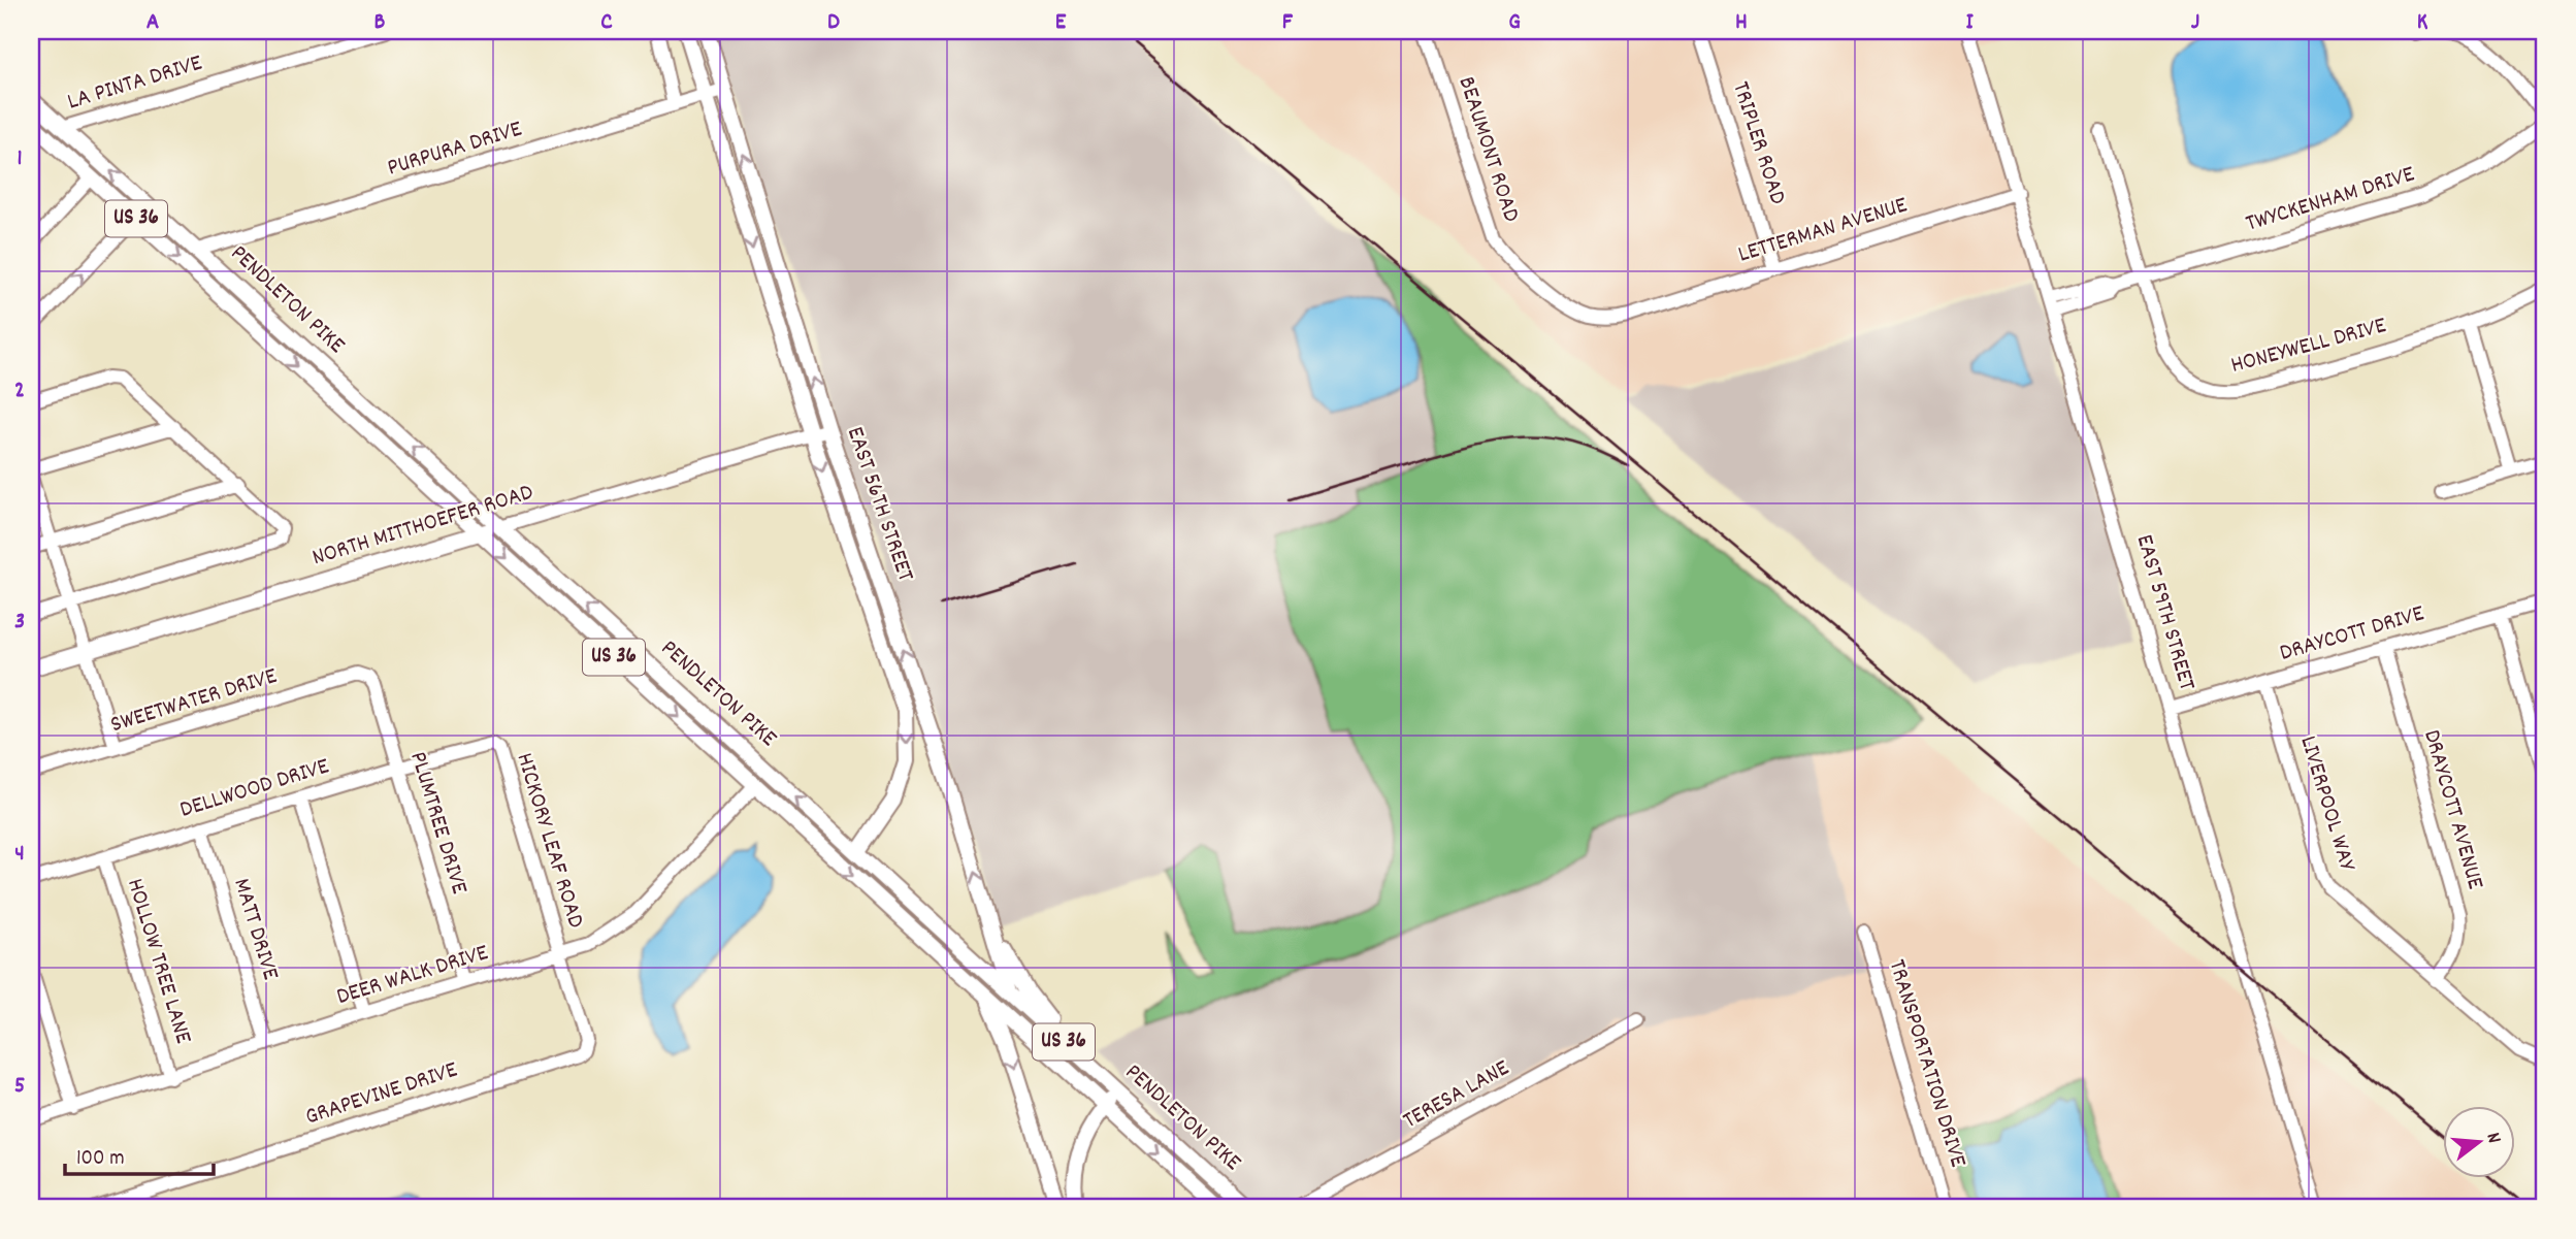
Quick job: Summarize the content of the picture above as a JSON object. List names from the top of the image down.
{
  "streets": {
    "main road": [
      "US 36",
      "PENDLETON PIKE",
      "EAST 56TH STREET",
      "NORTH MITTHOEFER ROAD"
    ],
    "street": [
      "LA PINTA DRIVE",
      "TRIPLER ROAD",
      "PURPURA DRIVE",
      "BEAUMONT ROAD",
      "TWYCKENHAM DRIVE",
      "LETTERMAN AVENUE",
      "HONEYWELL DRIVE",
      "EAST 59TH STREET",
      "DRAYCOTT DRIVE",
      "SWEETWATER DRIVE",
      "DELLWOOD DRIVE",
      "LIVERPOOL WAY",
      "DRAYCOTT AVENUE",
      "PLUMTREE DRIVE",
      "HICKORY LEAF ROAD",
      "MATT DRIVE",
      "HOLLOW TREE LANE",
      "DEER WALK DRIVE",
      "TRANSPORTATION DRIVE",
      "GRAPEVINE DRIVE",
      "TERESA LANE"
    ]
  },
  "crossings": [
    ["LA PINTA DRIVE", "PENDLETON PIKE"],
    ["TRIPLER ROAD", "LETTERMAN AVENUE"],
    ["PURPURA DRIVE", "PENDLETON PIKE"],
    ["PURPURA DRIVE", "EAST 56TH STREET"],
    ["BEAUMONT ROAD", "LETTERMAN AVENUE"],
    ["TWYCKENHAM DRIVE", "HONEYWELL DRIVE"],
    ["TWYCKENHAM DRIVE", "EAST 59TH STREET"],
    ["LETTERMAN AVENUE", "EAST 59TH STREET"],
    ["PENDLETON PIKE", "EAST 56TH STREET"],
    ["PENDLETON PIKE", "NORTH MITTHOEFER ROAD"],
    ["PENDLETON PIKE", "DEER WALK DRIVE"],
    ["EAST 56TH STREET", "NORTH MITTHOEFER ROAD"],
    ["EAST 59TH STREET", "DRAYCOTT DRIVE"],
    ["DRAYCOTT DRIVE", "LIVERPOOL WAY"],
    ["DRAYCOTT DRIVE", "DRAYCOTT AVENUE"],
    ["SWEETWATER DRIVE", "PLUMTREE DRIVE"],
    ["DELLWOOD DRIVE", "PLUMTREE DRIVE"],
    ["DELLWOOD DRIVE", "HICKORY LEAF ROAD"],
    ["DELLWOOD DRIVE", "MATT DRIVE"],
    ["DELLWOOD DRIVE", "HOLLOW TREE LANE"],
    ["LIVERPOOL WAY", "DRAYCOTT AVENUE"],
    ["PLUMTREE DRIVE", "DEER WALK DRIVE"],
    ["HICKORY LEAF ROAD", "DEER WALK DRIVE"],
    ["HICKORY LEAF ROAD", "GRAPEVINE DRIVE"],
    ["MATT DRIVE", "DEER WALK DRIVE"],
    ["HOLLOW TREE LANE", "DEER WALK DRIVE"],
    ["DEER WALK DRIVE", "GRAPEVINE DRIVE"]
  ],
  "scale_bar": "100 m",
  "north": "right",
  "grid": {
    "columns": [
      "A",
      "B",
      "C",
      "D",
      "E",
      "F",
      "G",
      "H",
      "I",
      "J",
      "K"
    ],
    "rows": [
      "1",
      "2",
      "3",
      "4",
      "5"
    ]
  }
}
